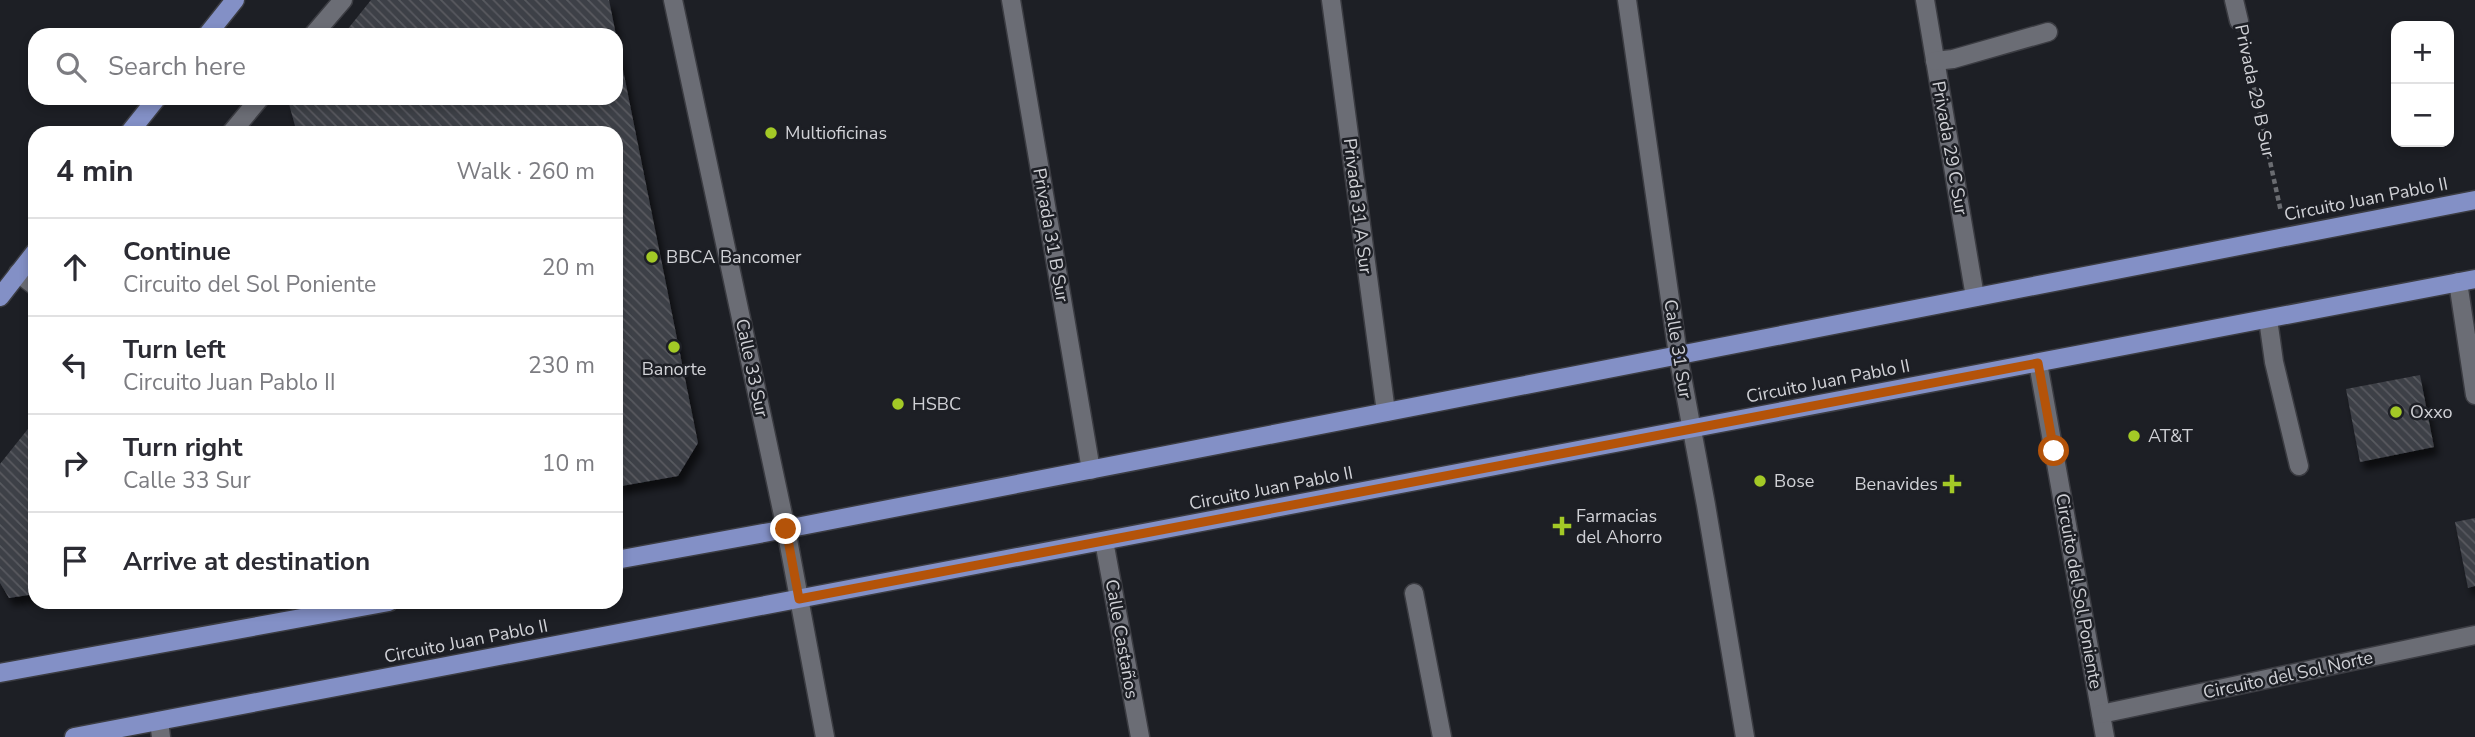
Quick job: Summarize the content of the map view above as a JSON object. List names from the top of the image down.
{
  "streets": {
    "main road": ["Circuito Juan Pablo II"],
    "street": [
      "Privada 29 B Sur",
      "Privada 29 C Sur",
      "Privada 31 A Sur",
      "Privada 31 B Sur",
      "Calle 31 Sur",
      "Calle 33 Sur",
      "Circuito del Sol Poniente",
      "Calle Castaños",
      "Circuito del Sol Norte"
    ]
  },
  "crossings": [
    ["Privada 29 C Sur", "Circuito Juan Pablo II"],
    ["Circuito Juan Pablo II", "Privada 31 A Sur"],
    ["Circuito Juan Pablo II", "Privada 31 B Sur"],
    ["Circuito Juan Pablo II", "Calle 31 Sur"],
    ["Circuito Juan Pablo II", "Calle 33 Sur"],
    ["Circuito Juan Pablo II", "Circuito del Sol Poniente"],
    ["Circuito Juan Pablo II", "Calle Castaños"],
    ["Circuito del Sol Poniente", "Circuito del Sol Norte"]
  ],
  "places": {
    "other": [
      "Multioficinas",
      "BBCA Bancomer",
      "Banorte",
      "HSBC",
      "Oxxo",
      "AT&T",
      "Bose"
    ],
    "health": ["Benavides", "Farmacias del Ahorro"]
  },
  "page": {
    "map_buttons": ["+", "−"],
    "search": "Search here",
    "heading": ["4 min", "Walk · 260 m"],
    "list": [
      ["Continue", "Circuito del Sol Poniente", "20 m"],
      ["Turn left", "Circuito Juan Pablo II", "230 m"],
      ["Turn right", "Calle 33 Sur", "10 m"],
      "Arrive at destination"
    ]
  }
}
